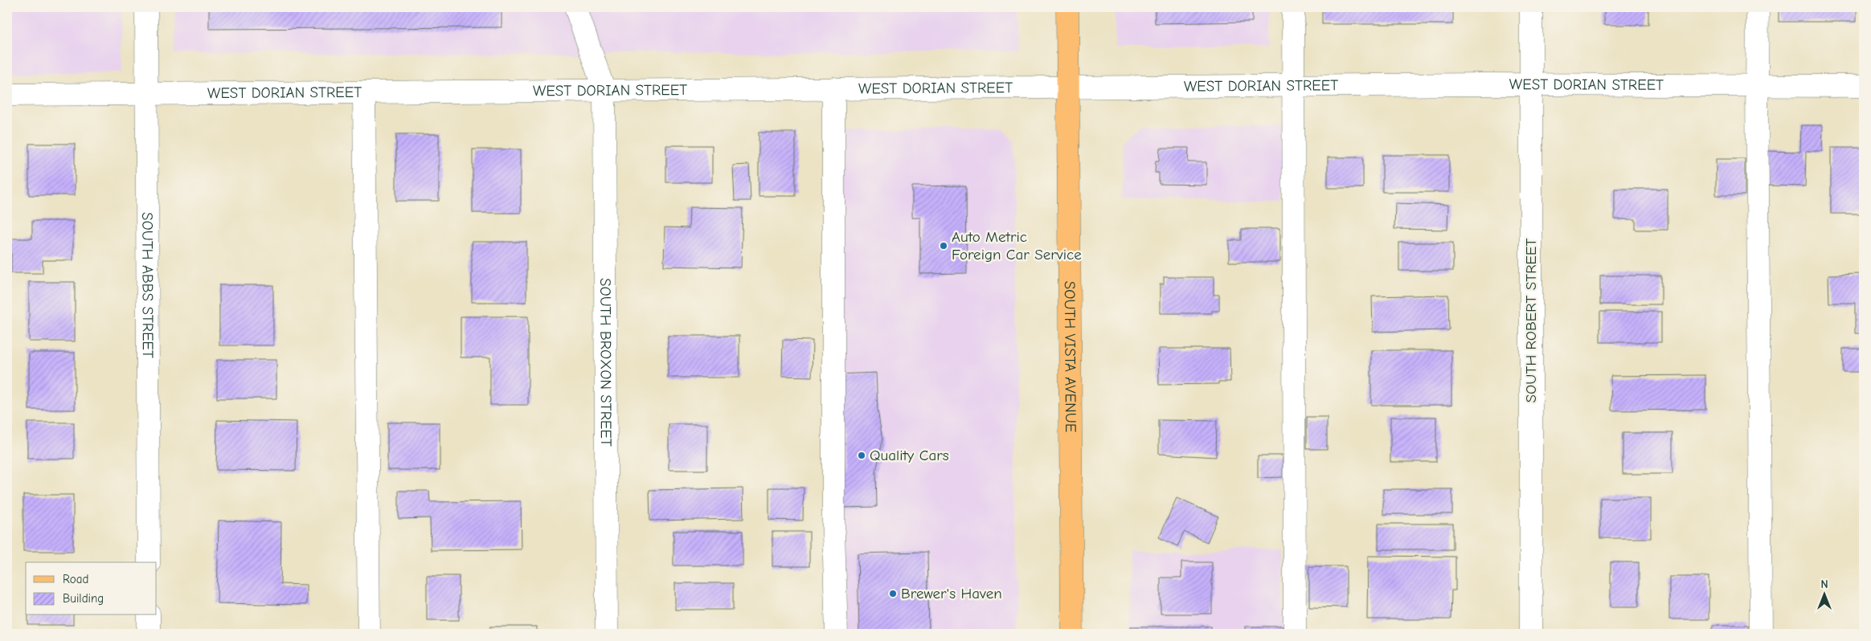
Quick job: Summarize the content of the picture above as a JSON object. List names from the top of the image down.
{
  "streets": {
    "main road": ["SOUTH VISTA AVENUE"],
    "street": [
      "WEST DORIAN STREET",
      "SOUTH ABBS STREET",
      "SOUTH ROBERT STREET",
      "SOUTH BROXON STREET"
    ]
  },
  "crossings": [
    ["WEST DORIAN STREET", "SOUTH ABBS STREET"],
    ["WEST DORIAN STREET", "SOUTH ROBERT STREET"],
    ["WEST DORIAN STREET", "SOUTH VISTA AVENUE"],
    ["WEST DORIAN STREET", "SOUTH BROXON STREET"]
  ],
  "places": ["Auto Metric Foreign Car Service", "Quality Cars", "Brewer's Haven"],
  "legend": ["Road", "Building"],
  "north": "top"
}
